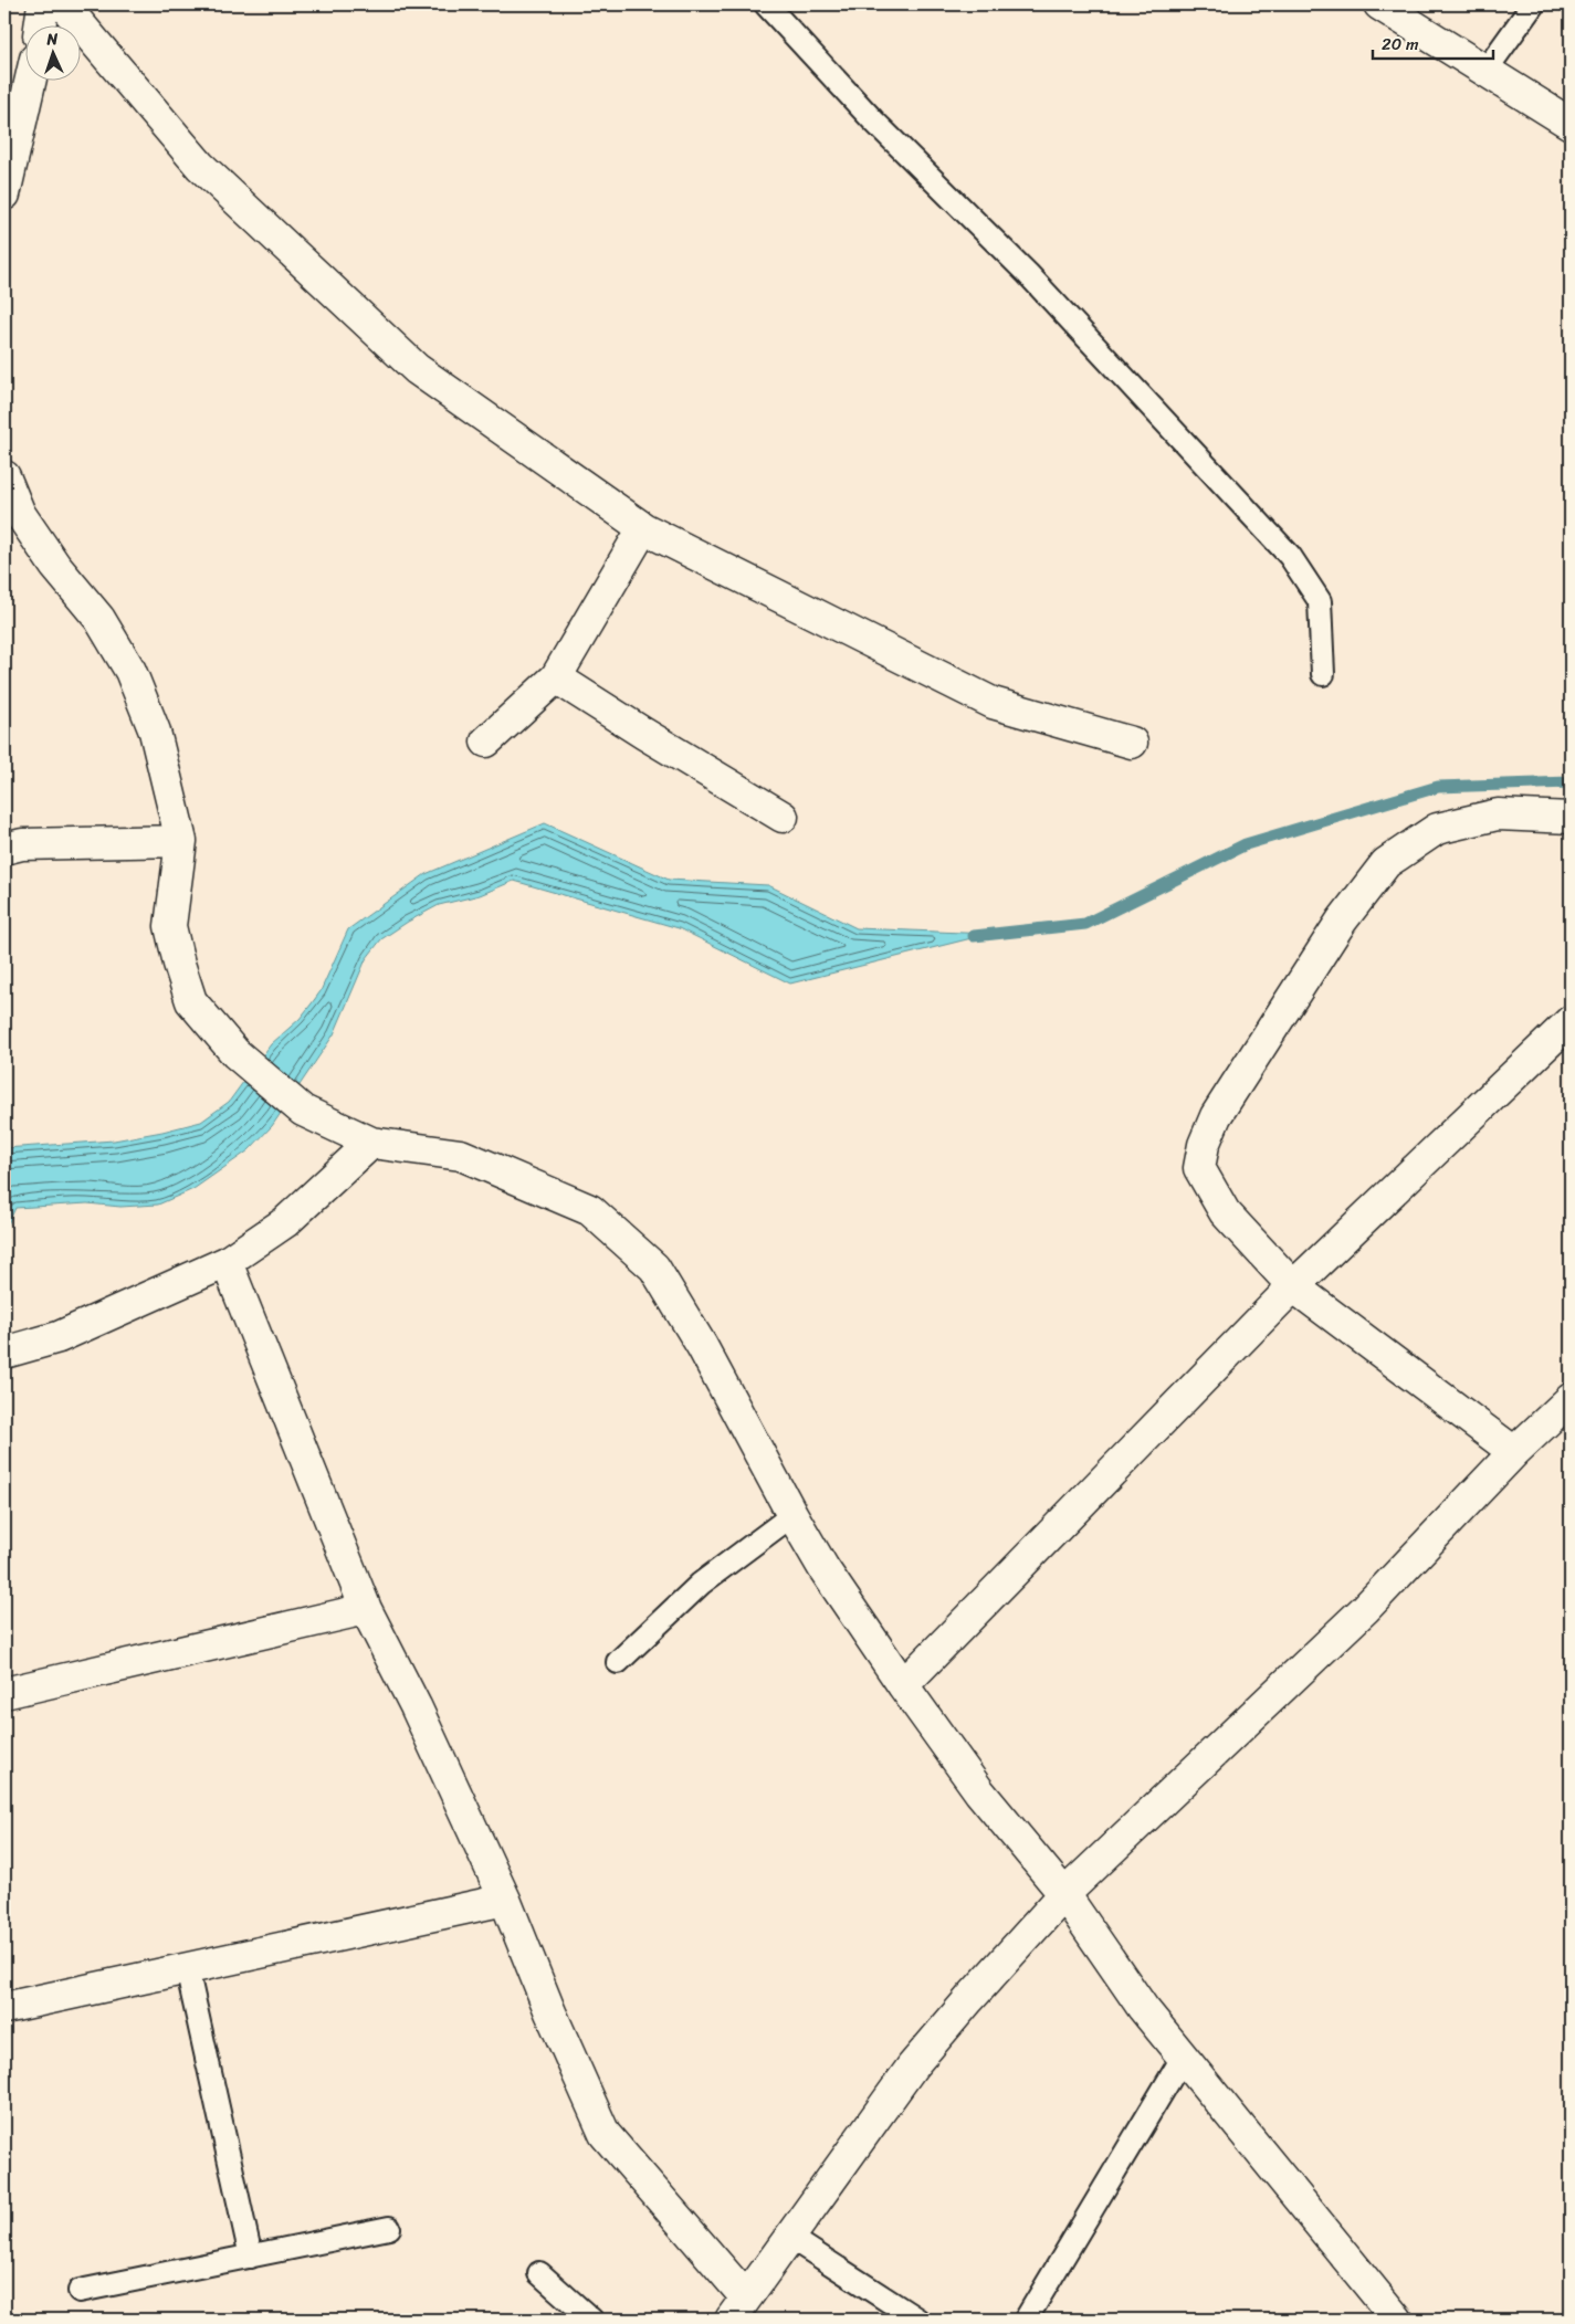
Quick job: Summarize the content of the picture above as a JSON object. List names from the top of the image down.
{
  "scale_bar": "20 m",
  "north": "top"
}
